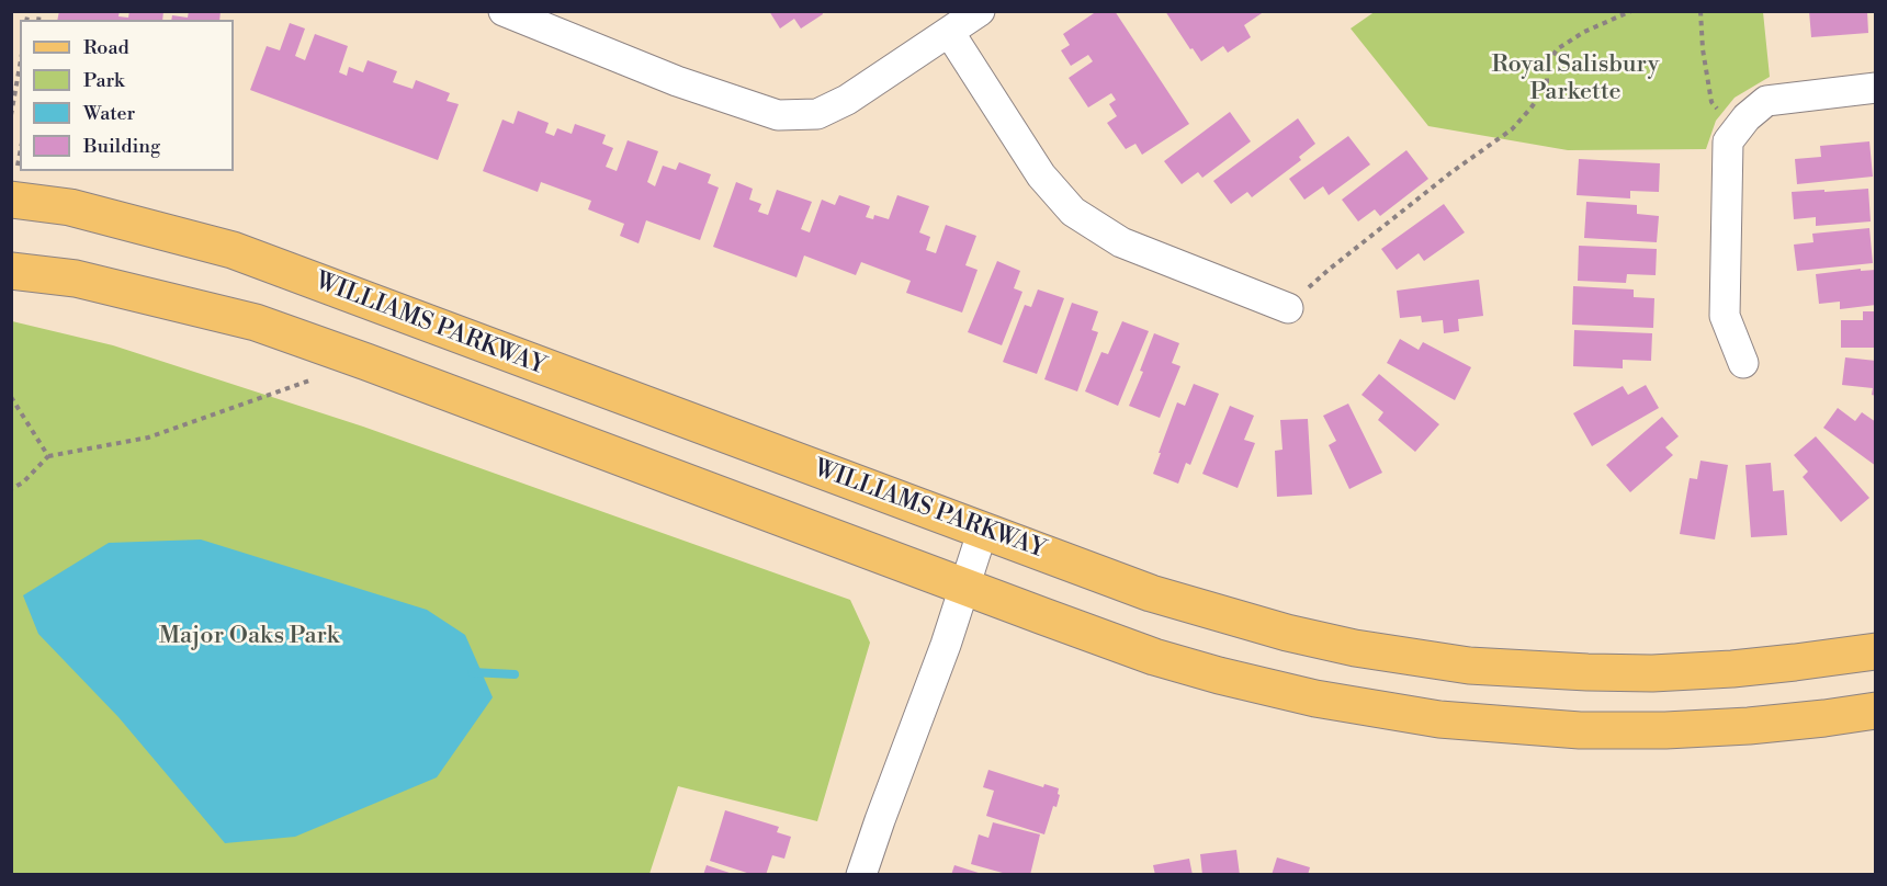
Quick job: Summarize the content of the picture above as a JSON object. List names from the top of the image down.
{
  "streets": {
    "main road": ["WILLIAMS PARKWAY"]
  },
  "parks": ["Royal Salisbury Parkette", "Major Oaks Park"],
  "legend": [
    "Road",
    "Park",
    "Water",
    "Building"
  ]
}
